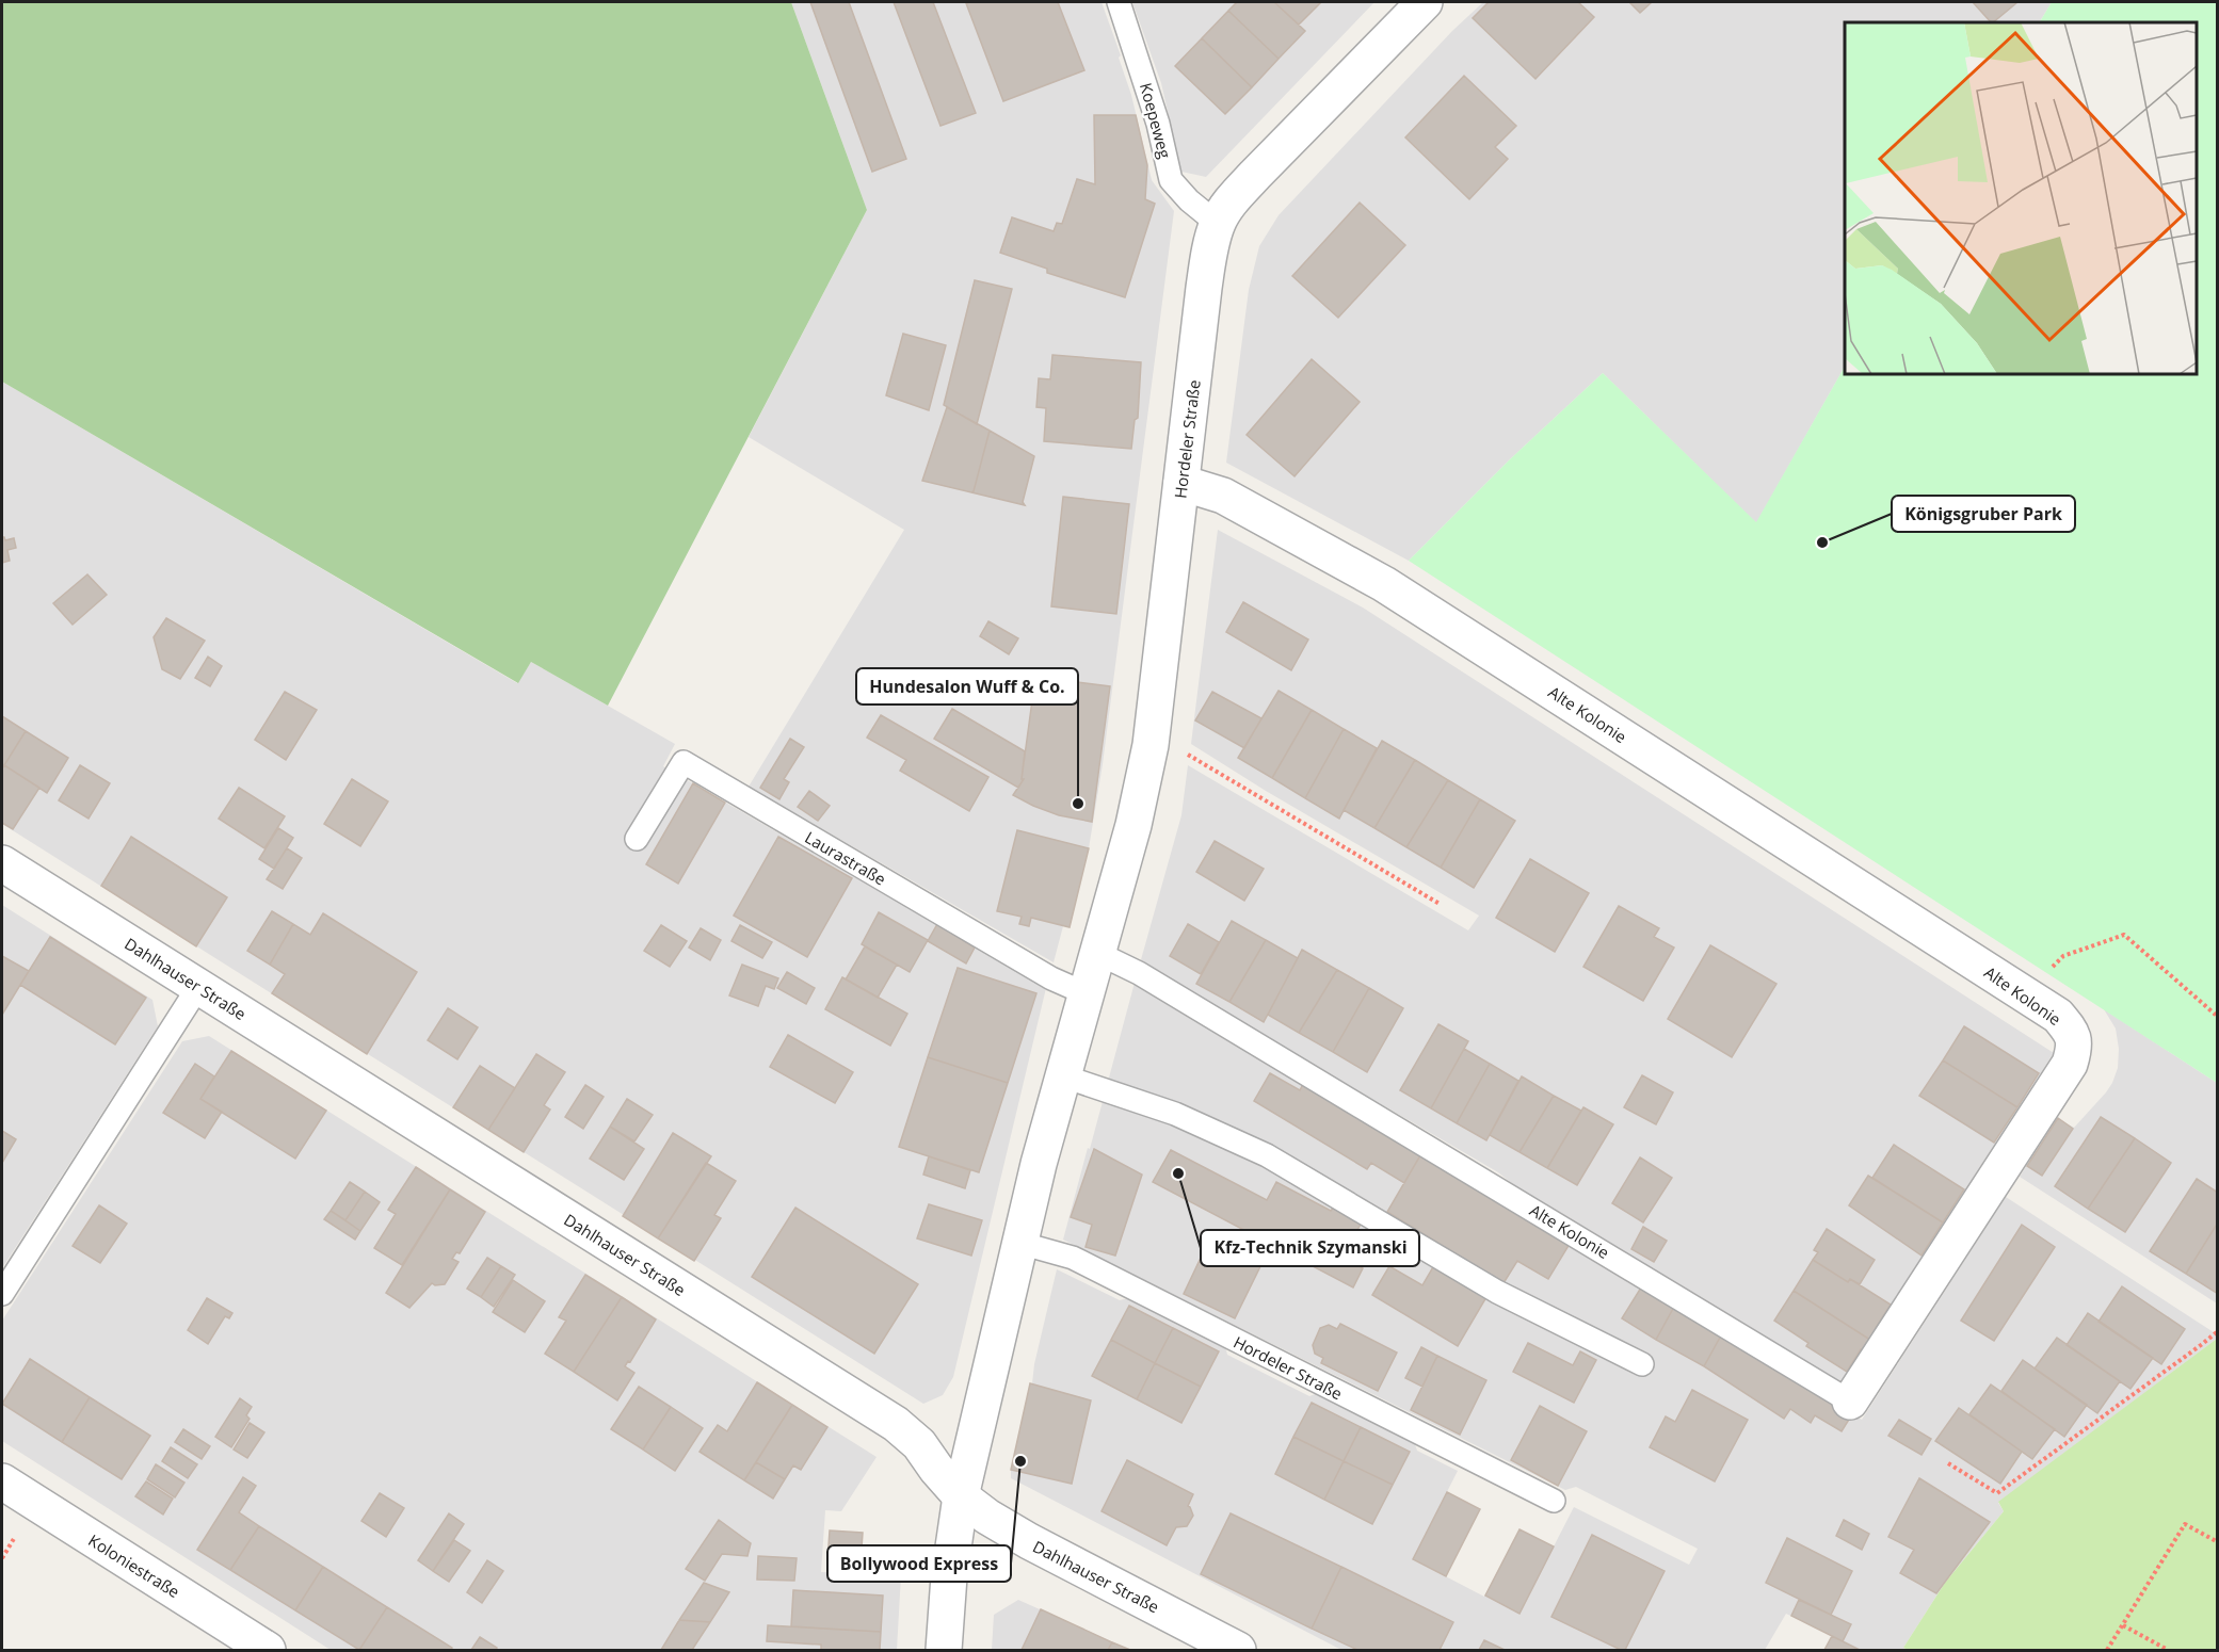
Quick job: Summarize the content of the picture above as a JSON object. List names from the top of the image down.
{
  "streets": {
    "street": [
      "Hordeler Straße",
      "Alte Kolonie",
      "Dahlhauser Straße",
      "Koloniestraße"
    ],
    "lane": ["Koepeweg", "Laurastraße"]
  },
  "crossings": [
    ["Koepeweg", "Hordeler Straße"],
    ["Hordeler Straße", "Alte Kolonie"],
    ["Hordeler Straße", "Laurastraße"],
    ["Hordeler Straße", "Dahlhauser Straße"]
  ],
  "places": [
    "Königsgruber Park",
    "Hundesalon Wuff & Co.",
    "Kfz-Technik Szymanski",
    "Bollywood Express"
  ]
}
